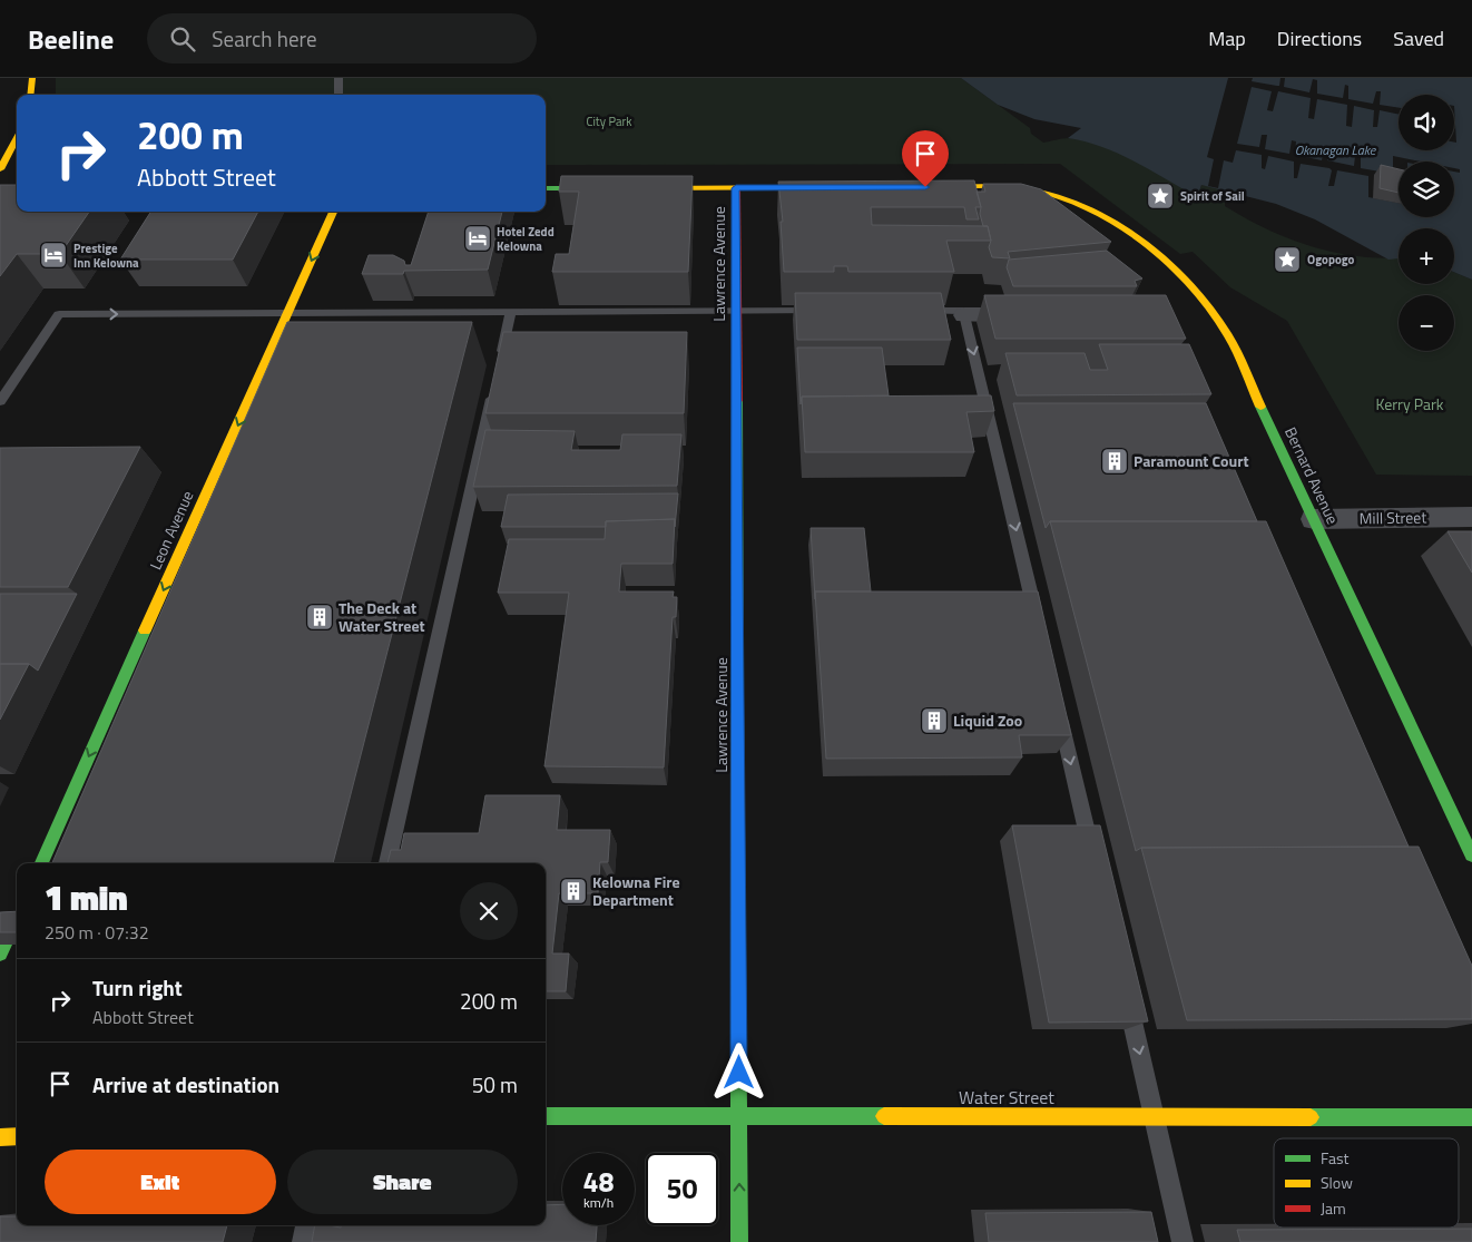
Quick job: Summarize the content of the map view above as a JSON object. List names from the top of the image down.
{
  "streets": {
    "main road": [
      "Lawrence Avenue",
      "Bernard Avenue",
      "Leon Avenue",
      "Water Street"
    ],
    "street": ["Mill Street"]
  },
  "crossings": [
    ["Lawrence Avenue", "Water Street"],
    ["Bernard Avenue", "Mill Street"]
  ],
  "one_way": ["Leon Avenue"],
  "water": ["Okanagan Lake"],
  "parks": ["City Park", "Kerry Park"],
  "places": {
    "place": ["Spirit of Sail", "Ogopogo"],
    "hotel": ["Hotel Zedd Kelowna", "Prestige Inn Kelowna"],
    "building": [
      "Paramount Court",
      "The Deck at Water Street",
      "Liquid Zoo",
      "Kelowna Fire Department"
    ]
  },
  "legend": ["Fast", "Slow", "Jam"],
  "page": {
    "header": "Beeline",
    "search": "Search here",
    "nav": ["Map", "Directions", "Saved"],
    "map_buttons": ["+", "−"],
    "turn": ["200 m", "Abbott Street"],
    "heading": ["1 min", "250 m · 07:32"],
    "list": [
      {
        "name": "Turn right",
        "note": "Abbott Street",
        "value": "200 m"
      },
      {
        "name": "Arrive at destination",
        "value": "50 m"
      }
    ],
    "buttons": ["Exit", "Share"],
    "speed": "48 km/h",
    "limit": "50"
  }
}
